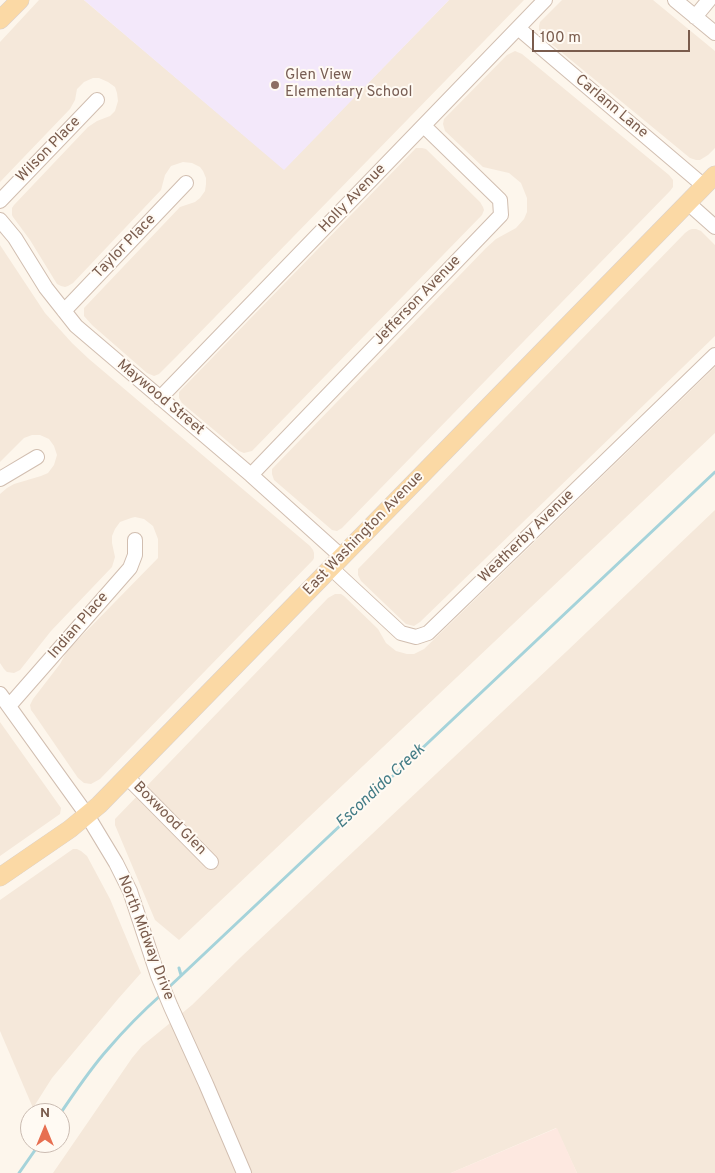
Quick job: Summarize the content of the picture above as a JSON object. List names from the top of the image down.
{
  "streets": {
    "main road": ["East Washington Avenue"],
    "street": [
      "Carlann Lane",
      "Wilson Place",
      "Holly Avenue",
      "Taylor Place",
      "Jefferson Avenue",
      "Maywood Street",
      "Weatherby Avenue",
      "Indian Place",
      "Boxwood Glen",
      "North Midway Drive"
    ]
  },
  "crossings": [
    ["Carlann Lane", "Holly Avenue"],
    ["Carlann Lane", "East Washington Avenue"],
    ["Holly Avenue", "Jefferson Avenue"],
    ["Holly Avenue", "Maywood Street"],
    ["Taylor Place", "Maywood Street"],
    ["Jefferson Avenue", "Maywood Street"],
    ["Maywood Street", "East Washington Avenue"],
    ["Maywood Street", "Weatherby Avenue"],
    ["East Washington Avenue", "Weatherby Avenue"],
    ["East Washington Avenue", "Boxwood Glen"],
    ["East Washington Avenue", "North Midway Drive"],
    ["Indian Place", "North Midway Drive"]
  ],
  "water": ["Escondido Creek"],
  "places": ["Glen View Elementary School"],
  "scale_bar": "100 m",
  "north": "top"
}
